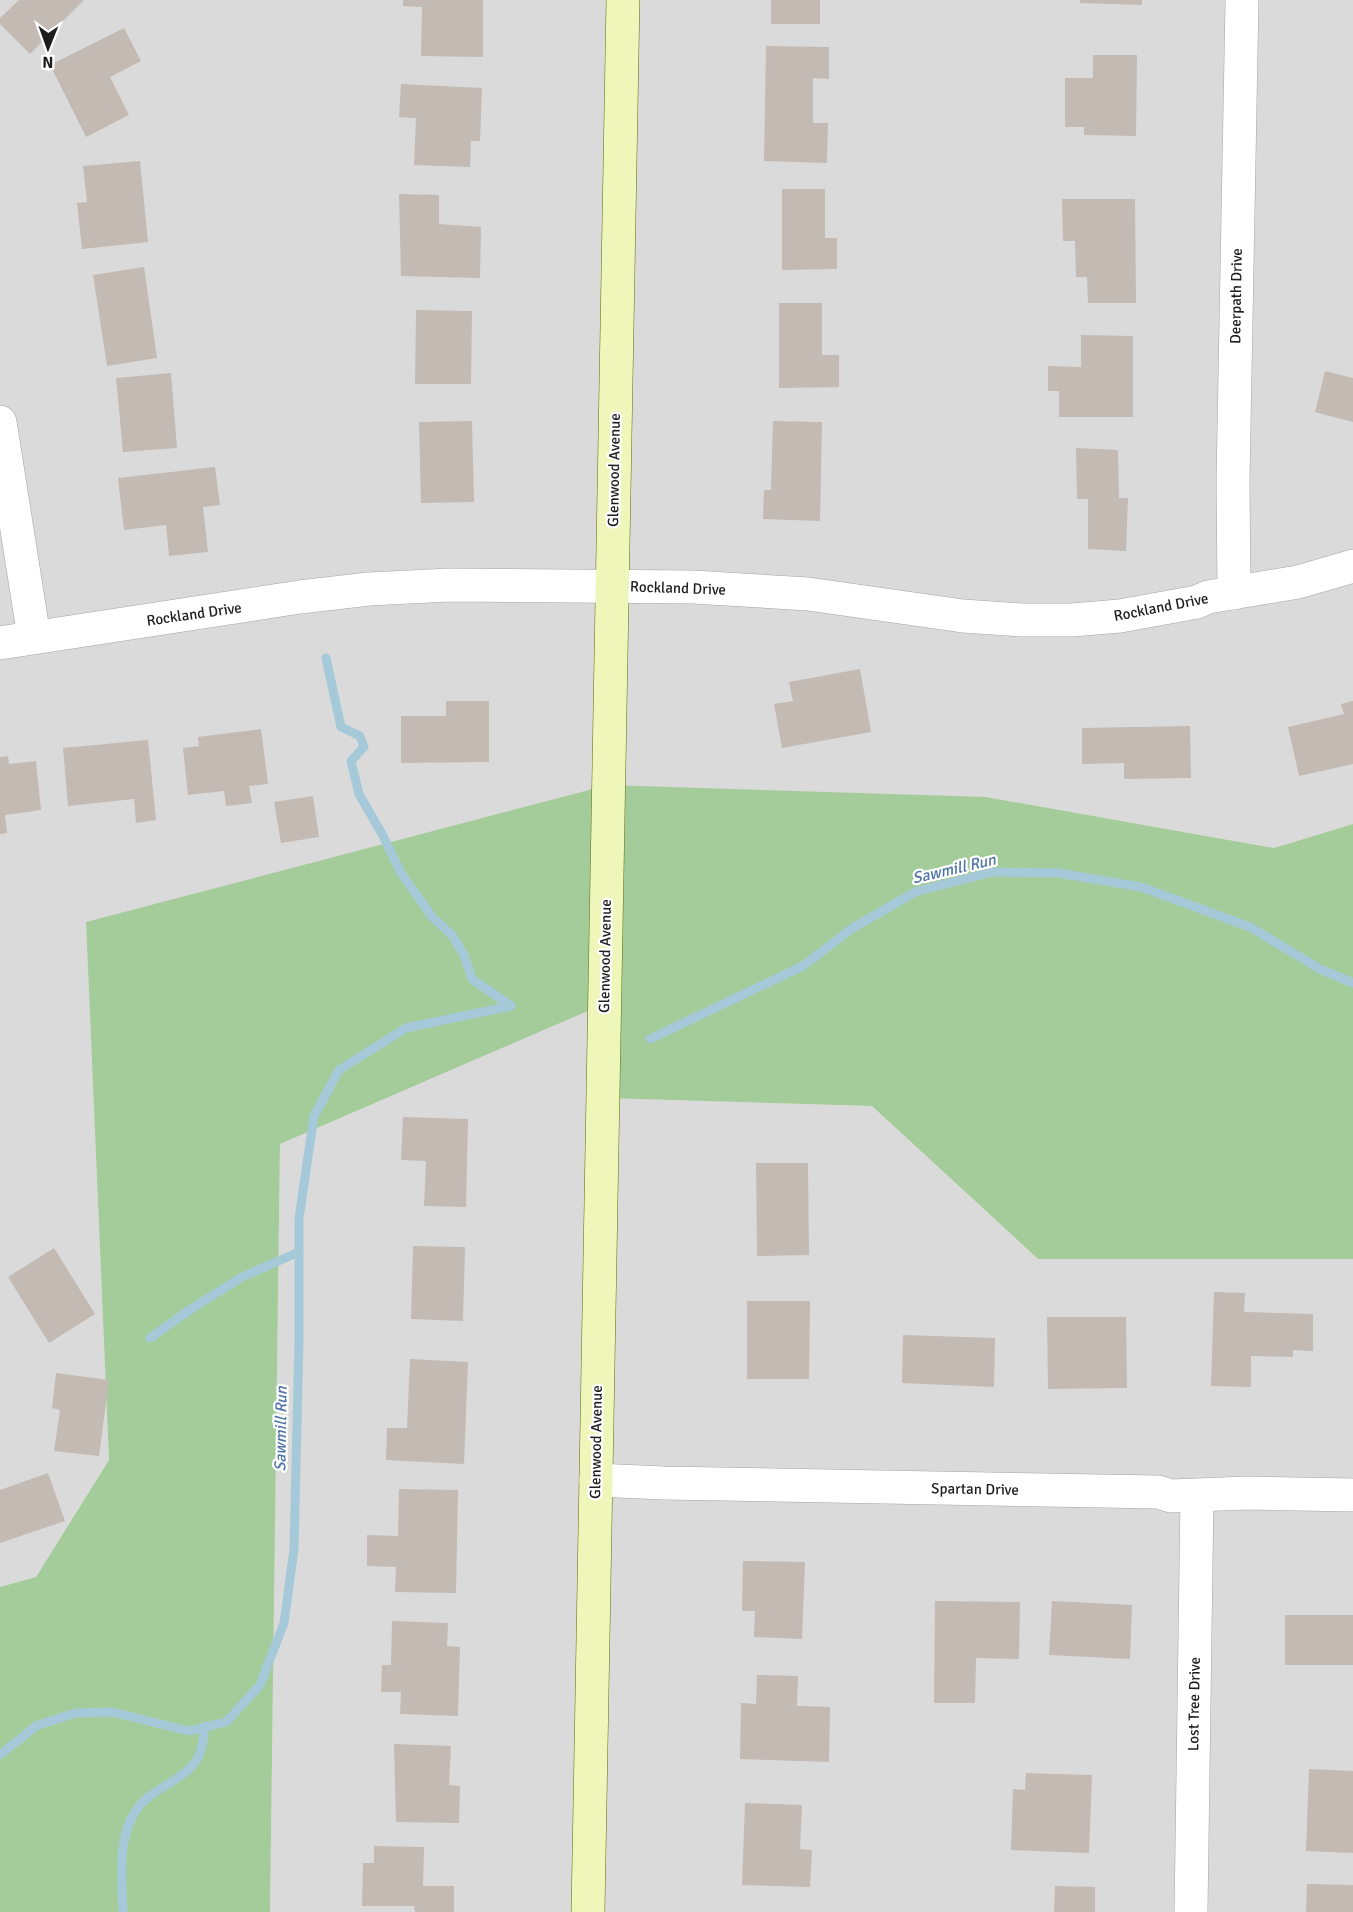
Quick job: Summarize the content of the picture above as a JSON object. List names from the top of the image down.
{
  "streets": {
    "street": [
      "Deerpath Drive",
      "Glenwood Avenue",
      "Rockland Drive",
      "Spartan Drive",
      "Lost Tree Drive"
    ]
  },
  "crossings": [
    ["Deerpath Drive", "Rockland Drive"],
    ["Glenwood Avenue", "Rockland Drive"],
    ["Glenwood Avenue", "Spartan Drive"],
    ["Spartan Drive", "Lost Tree Drive"]
  ],
  "water": ["Sawmill Run"],
  "north": "bottom"
}
